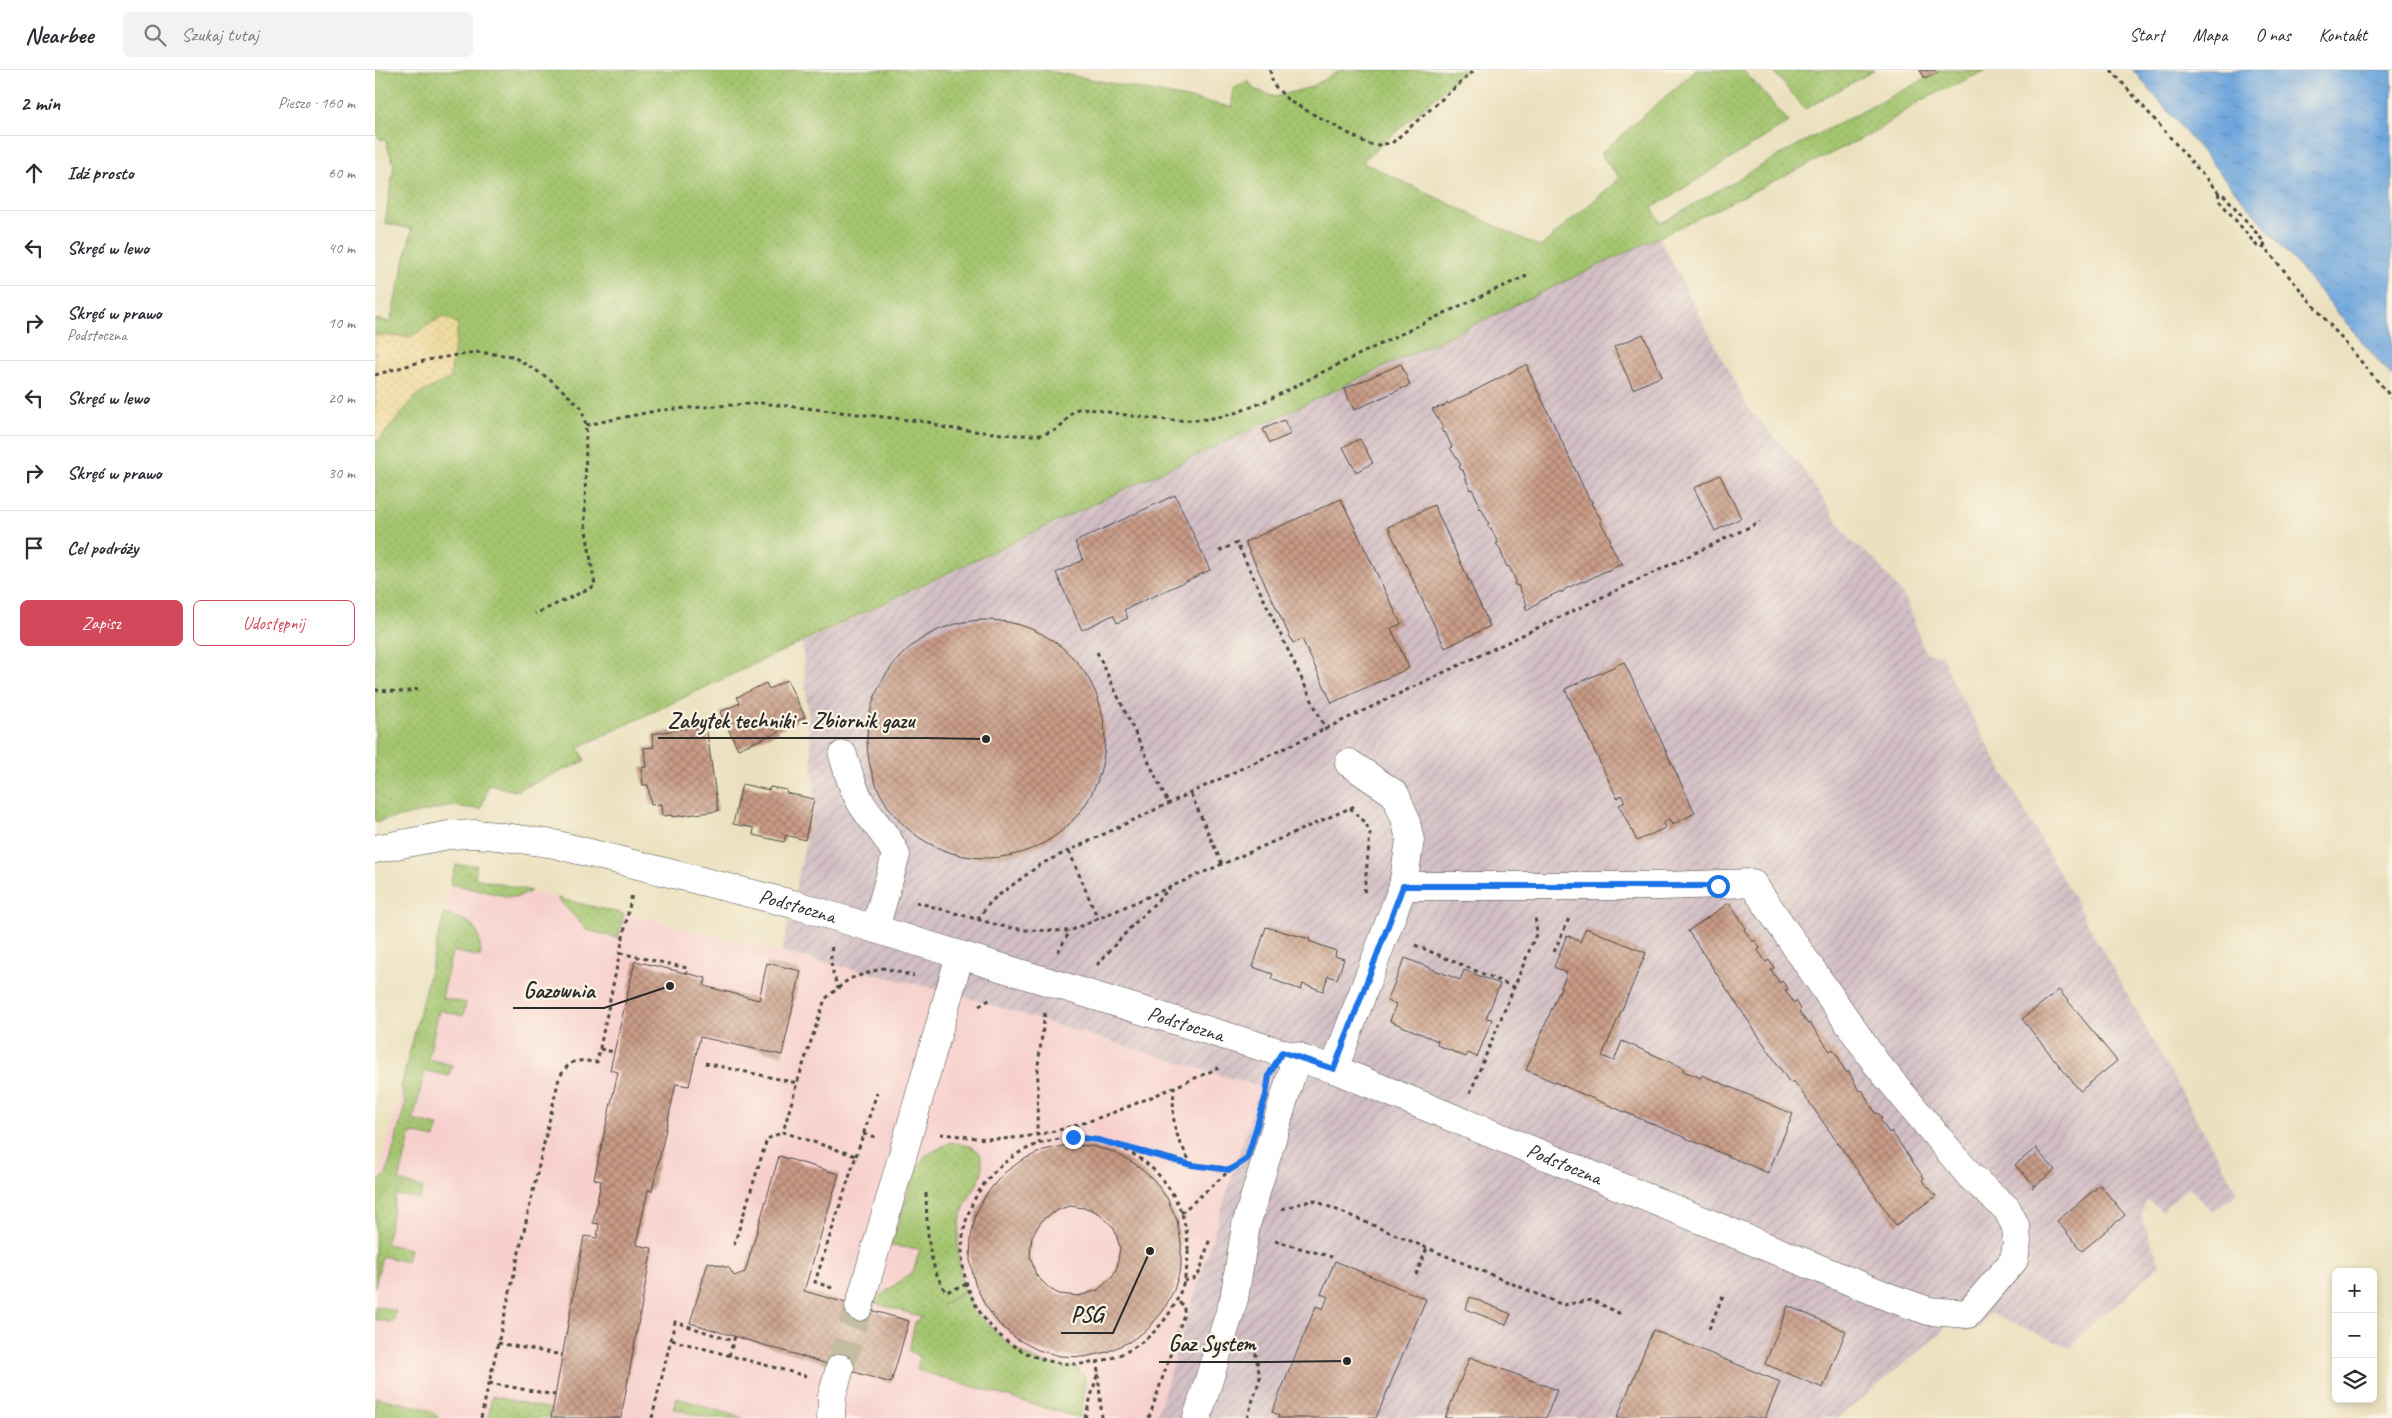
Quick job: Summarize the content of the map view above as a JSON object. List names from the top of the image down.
{
  "streets": {
    "street": ["Podstoczna"]
  },
  "places": [
    "Zabytek techniki - Zbiornik gazu",
    "Gazownia",
    "PSG",
    "Gaz System"
  ],
  "page": {
    "header": "Nearbee",
    "search": "Szukaj tutaj",
    "nav": [
      "Start",
      "Mapa",
      "O nas",
      "Kontakt"
    ],
    "heading": ["2 min", "Pieszo · 160 m"],
    "list": [
      ["Idź prosto", "60 m"],
      ["Skręć w lewo", "40 m"],
      ["Skręć w prawo", "Podstoczna", "10 m"],
      ["Skręć w lewo", "20 m"],
      ["Skręć w prawo", "30 m"],
      "Cel podróży"
    ],
    "buttons": ["Zapisz", "Udostępnij"],
    "map_buttons": ["+", "−"]
  }
}
